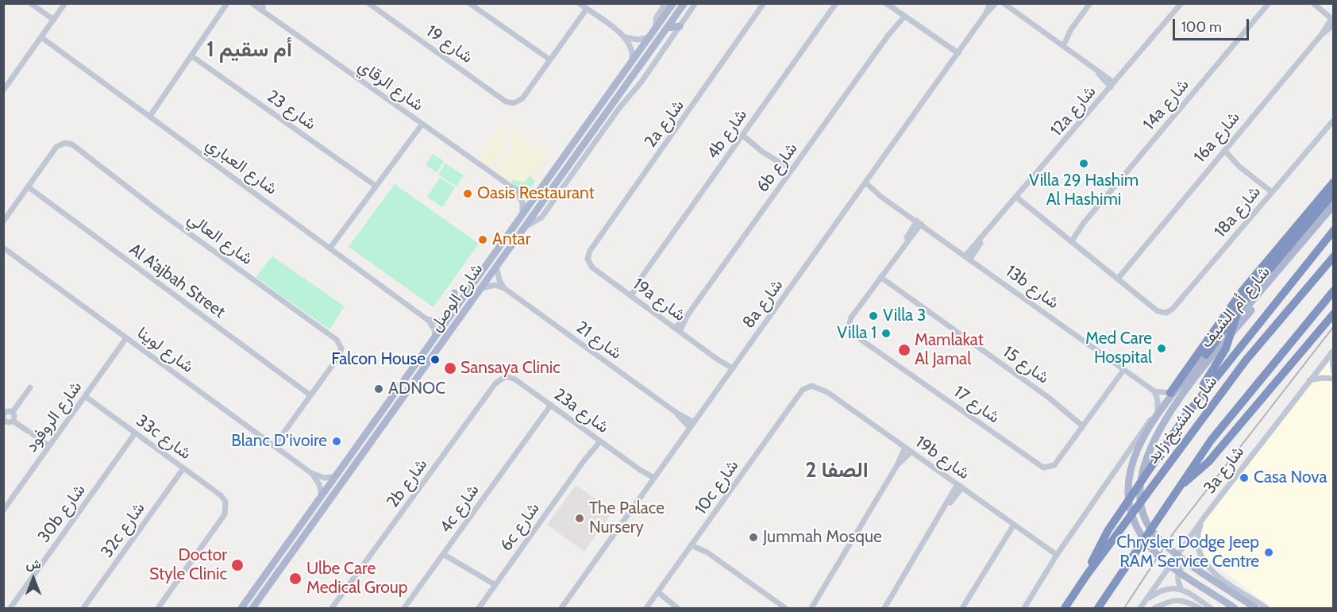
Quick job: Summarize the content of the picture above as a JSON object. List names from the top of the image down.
{
  "streets": {
    "highway": ["شارع الشيخ زايد"],
    "main road": ["شارع الوصل", "شارع أم الشيف"],
    "street": [
      "شارع 19",
      "شارع الرقاي",
      "14a شارع",
      "شارع 23",
      "12a شارع",
      "2a شارع",
      "4b شارع",
      "16a شارع",
      "شارع العباري",
      "6b شارع",
      "18a شارع",
      "شارع العالي",
      "Al A’ajbah Street",
      "13b شارع",
      "19a شارع",
      "8a شارع",
      "شارع 21",
      "شارع لوينا",
      "شارع 15",
      "شارع 17",
      "23a شارع",
      "شارع الروفود",
      "33c شارع",
      "19b شارع",
      "3a شارع",
      "2b شارع",
      "10c شارع",
      "4c شارع",
      "30b شارع",
      "6c شارع",
      "32c شارع"
    ]
  },
  "crossings": [
    ["شارع الرقاي", "شارع الوصل"],
    ["12a شارع", "13b شارع"],
    ["2a شارع", "19a شارع"],
    ["4b شارع", "19a شارع"],
    ["16a شارع", "18a شارع"],
    ["شارع العباري", "شارع الوصل"],
    ["6b شارع", "19a شارع"],
    ["شارع العالي", "Al A’ajbah Street"],
    ["شارع العالي", "شارع لوينا"],
    ["13b شارع", "8a شارع"],
    ["شارع الوصل", "شارع لوينا"],
    ["19a شارع", "8a شارع"],
    ["8a شارع", "شارع 21"],
    ["8a شارع", "23a شارع"],
    ["شارع لوينا", "شارع الروفود"],
    ["شارع 15", "شارع 17"],
    ["23a شارع", "2b شارع"],
    ["23a شارع", "4c شارع"],
    ["23a شارع", "6c شارع"],
    ["شارع الروفود", "33c شارع"],
    ["شارع الشيخ زايد", "19b شارع"],
    ["33c شارع", "30b شارع"],
    ["33c شارع", "32c شارع"],
    ["19b شارع", "10c شارع"]
  ],
  "districts": ["أم سقيم 1", "الصفا 2"],
  "places": [
    "Villa 29 Hashim Al Hashimi",
    "Oasis Restaurant",
    "Antar",
    "Villa 3",
    "Villa 1",
    "Med Care Hospital",
    "Mamlakat Al Jamal",
    "Falcon House",
    "Sansaya Clinic",
    "ADNOC",
    "Blanc D'ivoire",
    "Casa Nova",
    "The Palace Nursery",
    "Jummah Mosque",
    "Chrysler Dodge Jeep RAM Service Centre",
    "Doctor Style Clinic",
    "Ulbe Care Medical Group"
  ],
  "scale_bar": "100 m",
  "north": "top"
}
